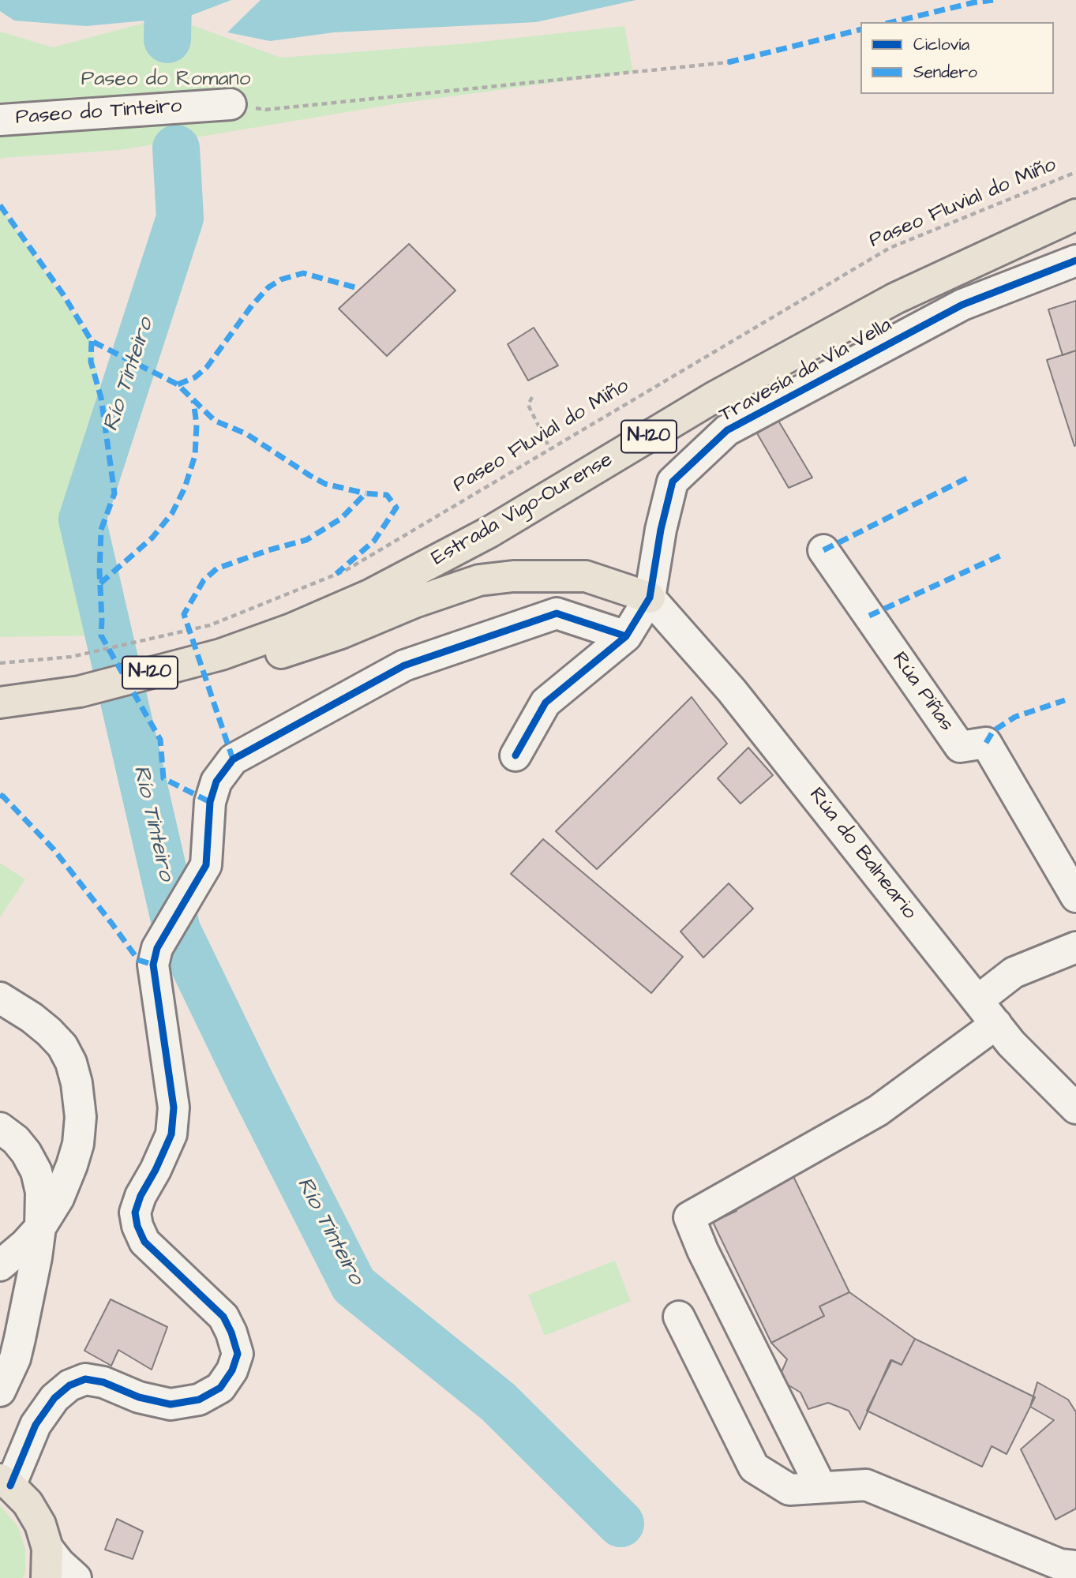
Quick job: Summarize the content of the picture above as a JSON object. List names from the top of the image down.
{
  "streets": {
    "main road": ["N-120", "Estrada Vigo-Ourense"],
    "street": [
      "Paseo do Tinteiro",
      "Travesía da Vía Vella",
      "Rúa Piñas",
      "Rúa do Balneario"
    ],
    "path": ["Paseo Fluvial do Miño"]
  },
  "crossings": [
    ["Travesía da Vía Vella", "Rúa do Balneario"]
  ],
  "water": ["Río Tinteiro"],
  "parks": ["Paseo do Romano"],
  "legend": ["Ciclovía", "Sendero"]
}
